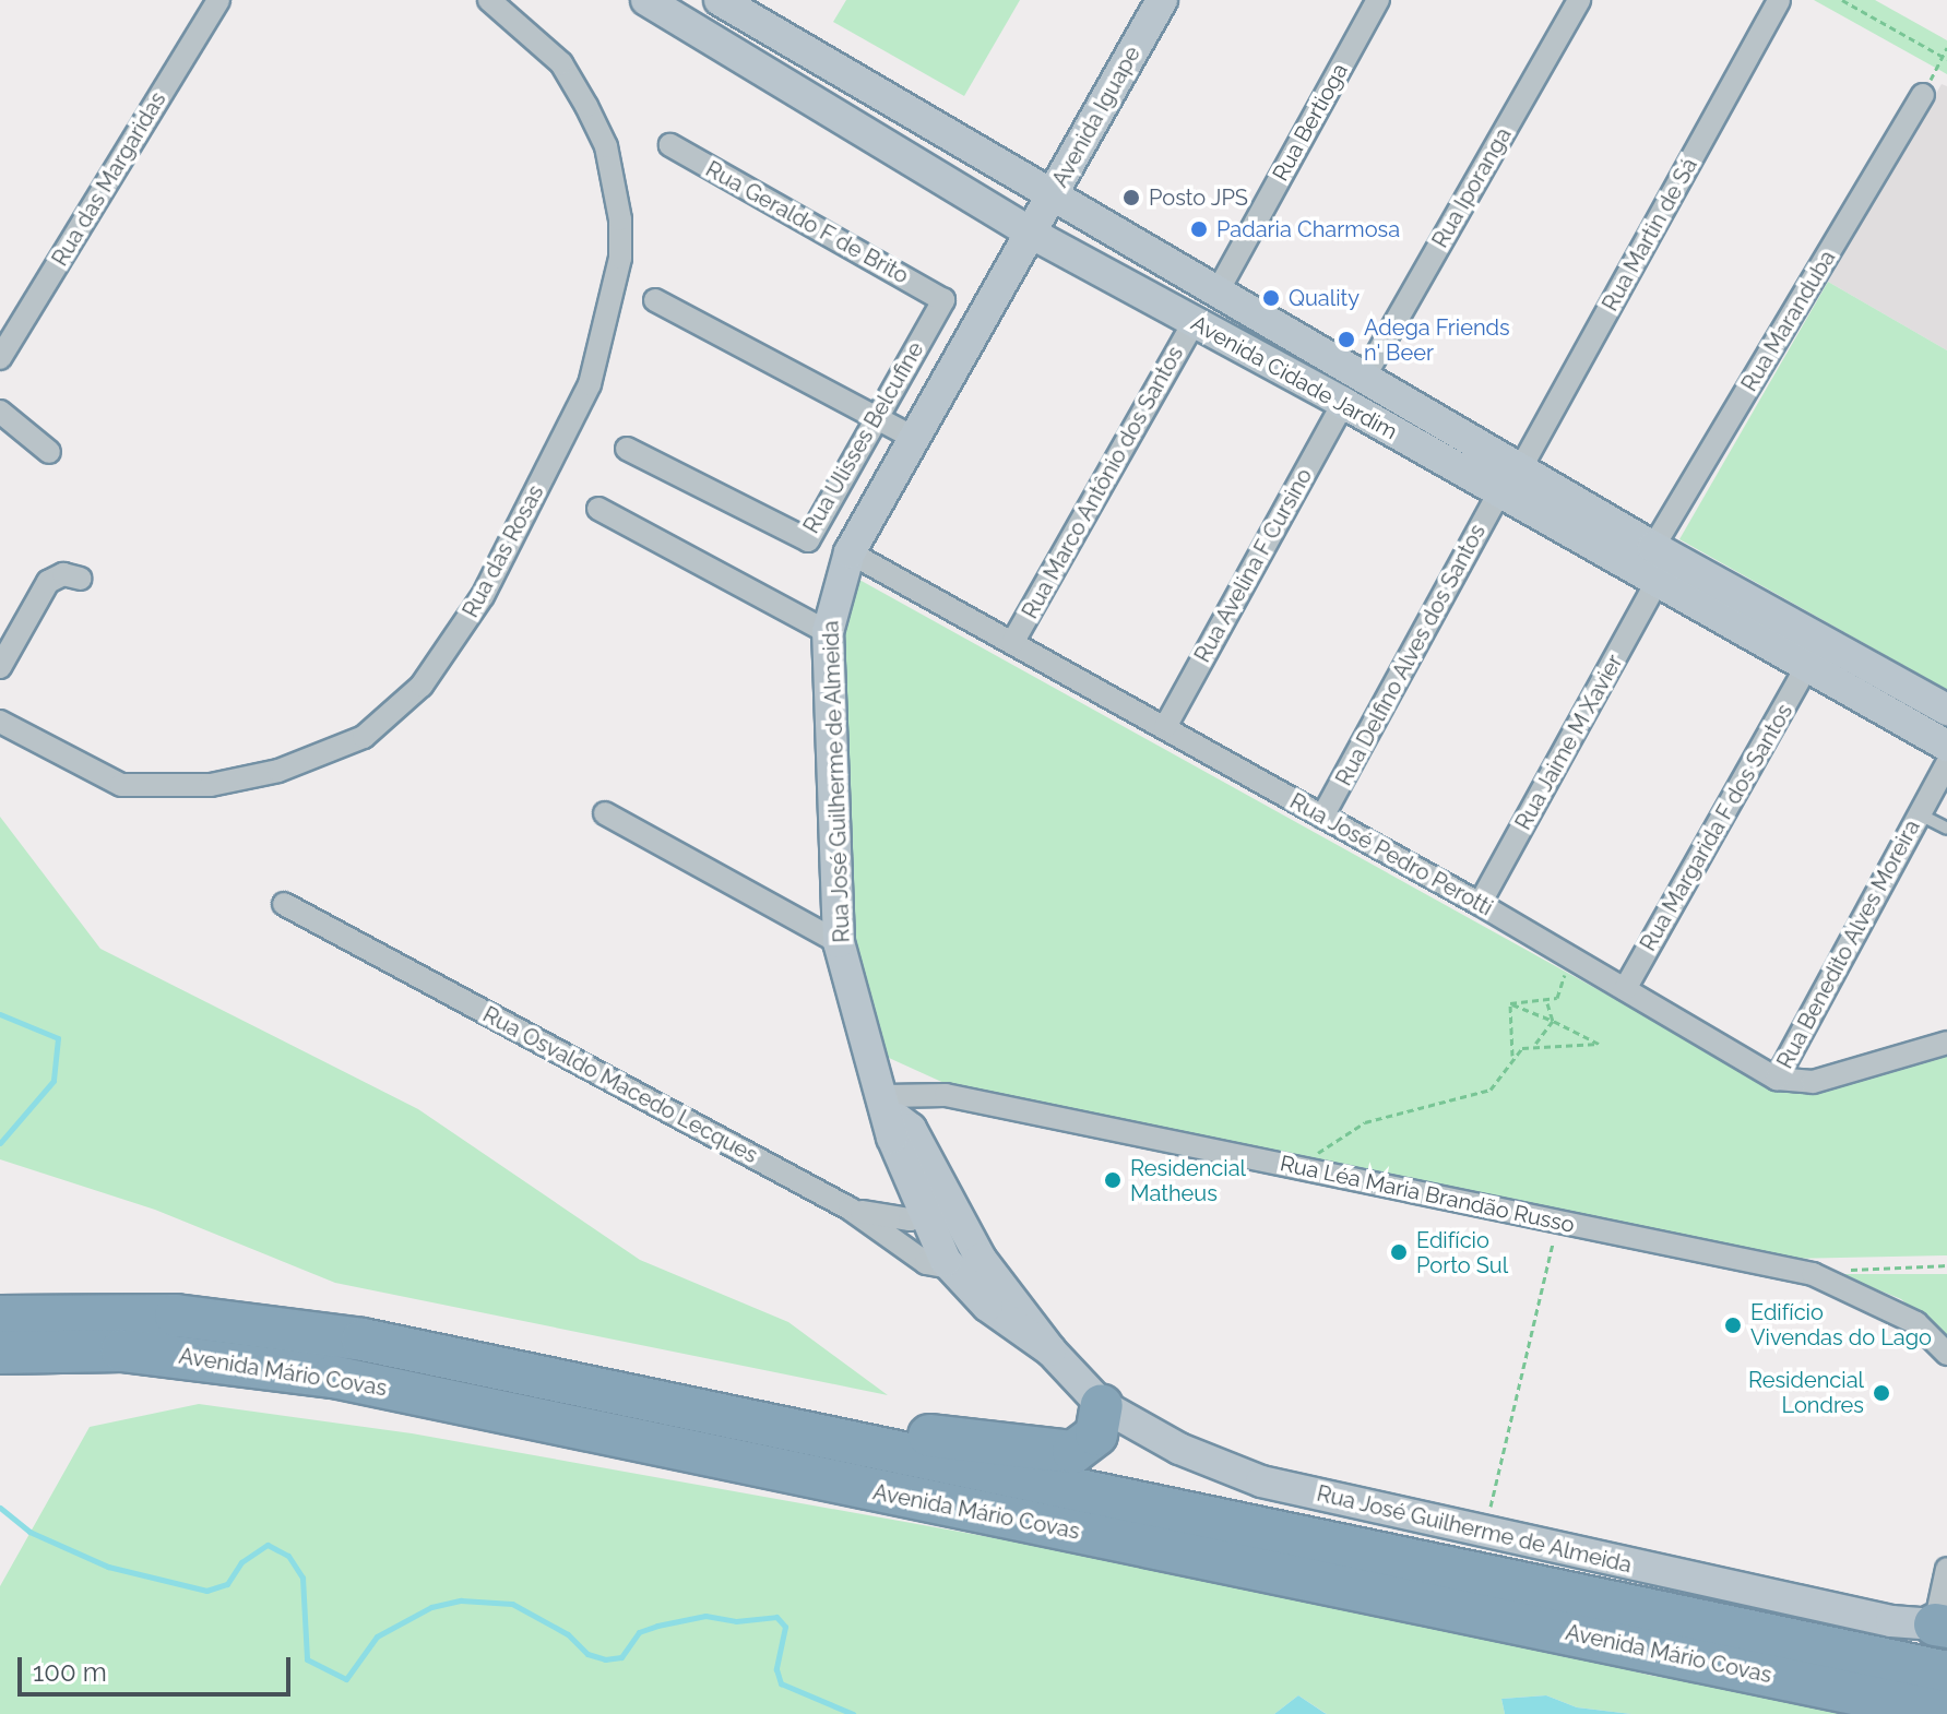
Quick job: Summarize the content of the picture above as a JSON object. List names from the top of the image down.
{
  "streets": {
    "highway": ["Avenida Mário Covas"],
    "main road": ["Avenida Iguape", "Avenida Cidade Jardim", "Rua José Guilherme de Almeida"],
    "street": [
      "Rua Bertioga",
      "Rua das Margaridas",
      "Rua Iporanga",
      "Rua Geraldo F de Brito",
      "Rua Martin de Sá",
      "Rua Maranduba",
      "Rua Ulisses Belcufine",
      "Rua Marco Antônio dos Santos",
      "Rua das Rosas",
      "Rua Avelina F Cursino",
      "Rua Delfino Alves dos Santos",
      "Rua Jaime M Xavier",
      "Rua Margarida F dos Santos",
      "Rua José Pedro Perotti",
      "Rua Benedito Alves Moreira",
      "Rua Osvaldo Macedo Lecques",
      "Rua Léa Maria Brandão Russo"
    ]
  },
  "crossings": [
    ["Avenida Iguape", "Avenida Cidade Jardim"],
    ["Avenida Iguape", "Rua José Guilherme de Almeida"],
    ["Rua Bertioga", "Avenida Cidade Jardim"],
    ["Rua Iporanga", "Avenida Cidade Jardim"],
    ["Rua Geraldo F de Brito", "Rua Ulisses Belcufine"],
    ["Rua Martin de Sá", "Avenida Cidade Jardim"],
    ["Rua Maranduba", "Avenida Cidade Jardim"],
    ["Avenida Cidade Jardim", "Rua Marco Antônio dos Santos"],
    ["Avenida Cidade Jardim", "Rua Avelina F Cursino"],
    ["Avenida Cidade Jardim", "Rua Delfino Alves dos Santos"],
    ["Avenida Cidade Jardim", "Rua Jaime M Xavier"],
    ["Avenida Cidade Jardim", "Rua José Guilherme de Almeida"],
    ["Avenida Cidade Jardim", "Rua Margarida F dos Santos"],
    ["Rua Marco Antônio dos Santos", "Rua José Pedro Perotti"],
    ["Rua Avelina F Cursino", "Rua José Pedro Perotti"],
    ["Rua Delfino Alves dos Santos", "Rua José Pedro Perotti"],
    ["Rua Jaime M Xavier", "Rua José Pedro Perotti"],
    ["Rua José Guilherme de Almeida", "Rua José Pedro Perotti"],
    ["Rua José Guilherme de Almeida", "Rua Osvaldo Macedo Lecques"],
    ["Rua José Guilherme de Almeida", "Rua Léa Maria Brandão Russo"],
    ["Rua Margarida F dos Santos", "Rua José Pedro Perotti"],
    ["Rua José Pedro Perotti", "Rua Benedito Alves Moreira"]
  ],
  "places": [
    "Posto JPS",
    "Padaria Charmosa",
    "Quality",
    "Adega Friends n' Beer",
    "Residencial Matheus",
    "Edifício Porto Sul",
    "Edifício Vivendas do Lago",
    "Residencial Londres"
  ],
  "scale_bar": "100 m"
}
